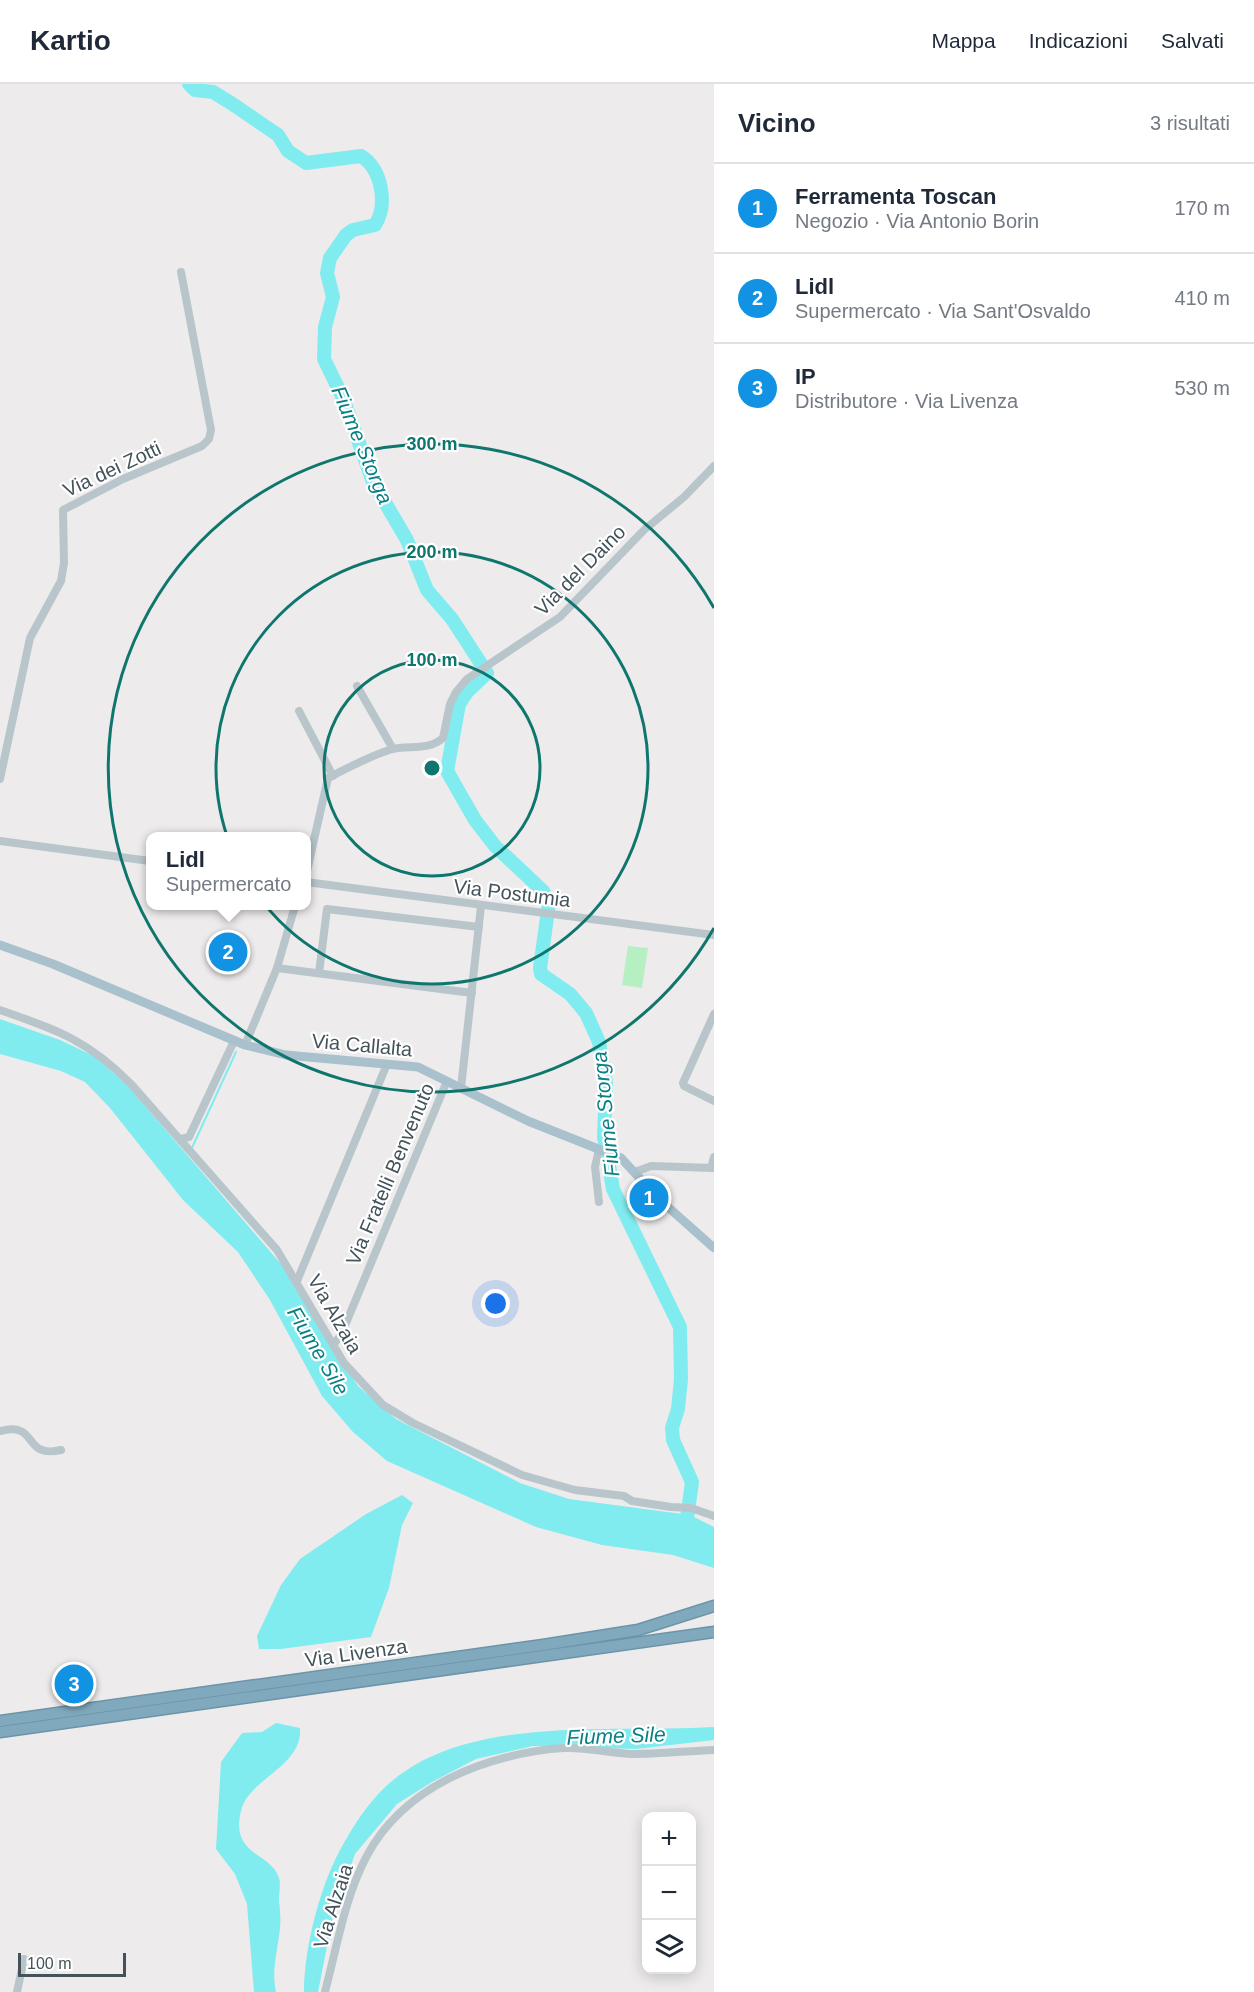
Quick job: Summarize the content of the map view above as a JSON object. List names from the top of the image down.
{
  "streets": {
    "highway": ["Via Livenza"],
    "main road": ["Via Callalta"],
    "street": [
      "Via dei Zotti",
      "Via del Daino",
      "Via Postumia",
      "Via Fratelli Benvenuto",
      "Via Alzaia"
    ]
  },
  "crossings": [
    ["Via Callalta", "Via Fratelli Benvenuto"],
    ["Via Fratelli Benvenuto", "Via Alzaia"]
  ],
  "water": ["Fiume Storga", "Fiume Sile"],
  "scale_bar": "100 m",
  "page": {
    "header": "Kartio",
    "nav": ["Mappa", "Indicazioni", "Salvati"],
    "heading": ["Vicino", "3 risultati"],
    "list": [
      {
        "mark": "1",
        "name": "Ferramenta Toscan",
        "note": "Negozio · Via Antonio Borin",
        "value": "170 m"
      },
      {
        "mark": "2",
        "name": "Lidl",
        "note": "Supermercato · Via Sant'Osvaldo",
        "value": "410 m"
      },
      {
        "mark": "3",
        "name": "IP",
        "note": "Distributore · Via Livenza",
        "value": "530 m"
      }
    ],
    "popup": ["Lidl", "Supermercato"],
    "pins": ["2", "1", "3"],
    "map_buttons": ["+", "−"],
    "scale": "100 m"
  },
  "rings": ["300 m", "200 m", "100 m"]
}
